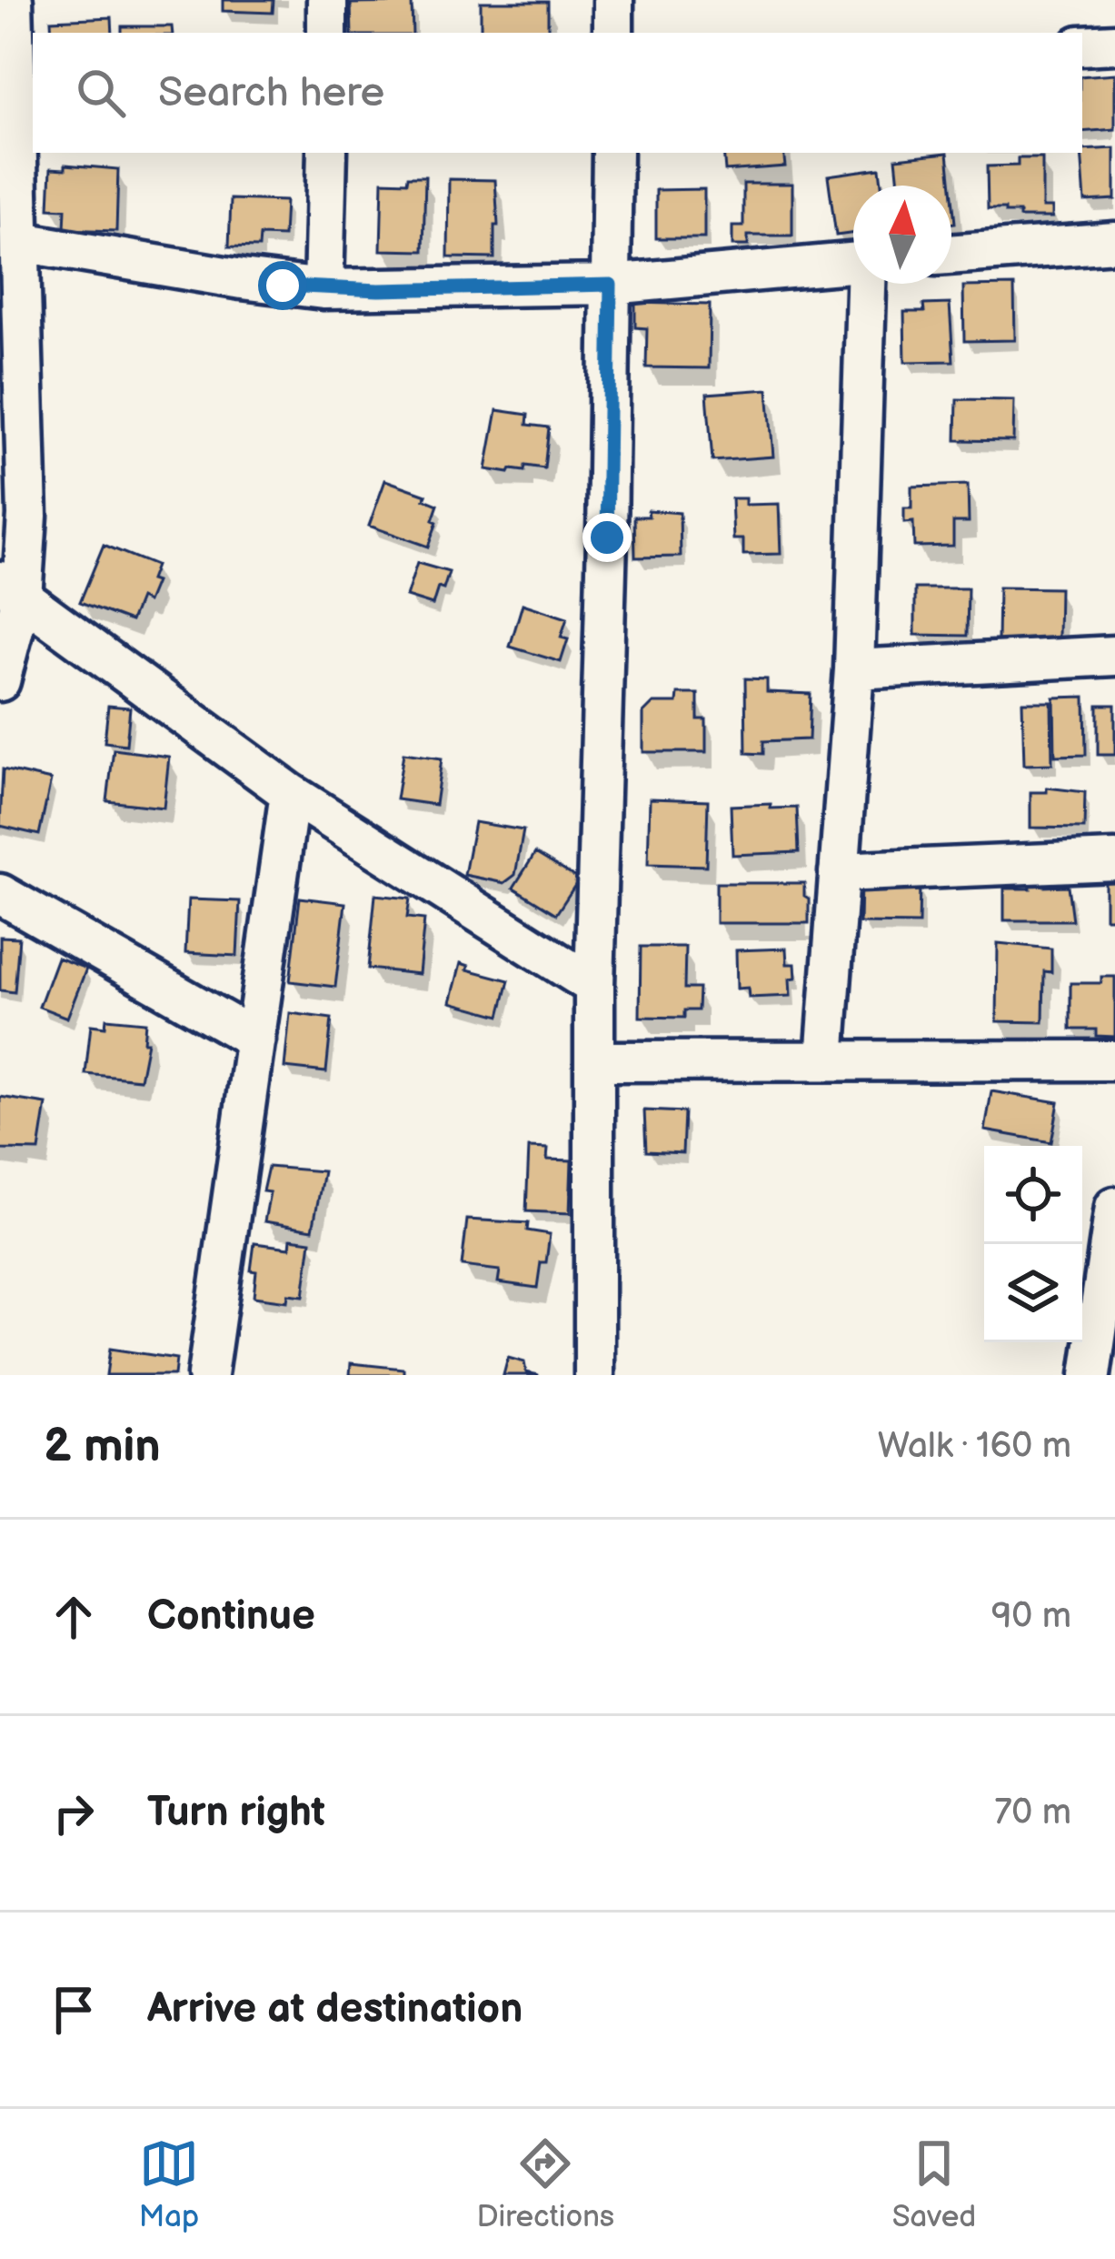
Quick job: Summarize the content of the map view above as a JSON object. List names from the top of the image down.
{
  "north": "top",
  "page": {
    "search": "Search here",
    "heading": ["2 min", "Walk · 160 m"],
    "list": [
      ["Continue", "90 m"],
      ["Turn right", "70 m"],
      "Arrive at destination"
    ],
    "nav": ["Map", "Directions", "Saved"]
  }
}
